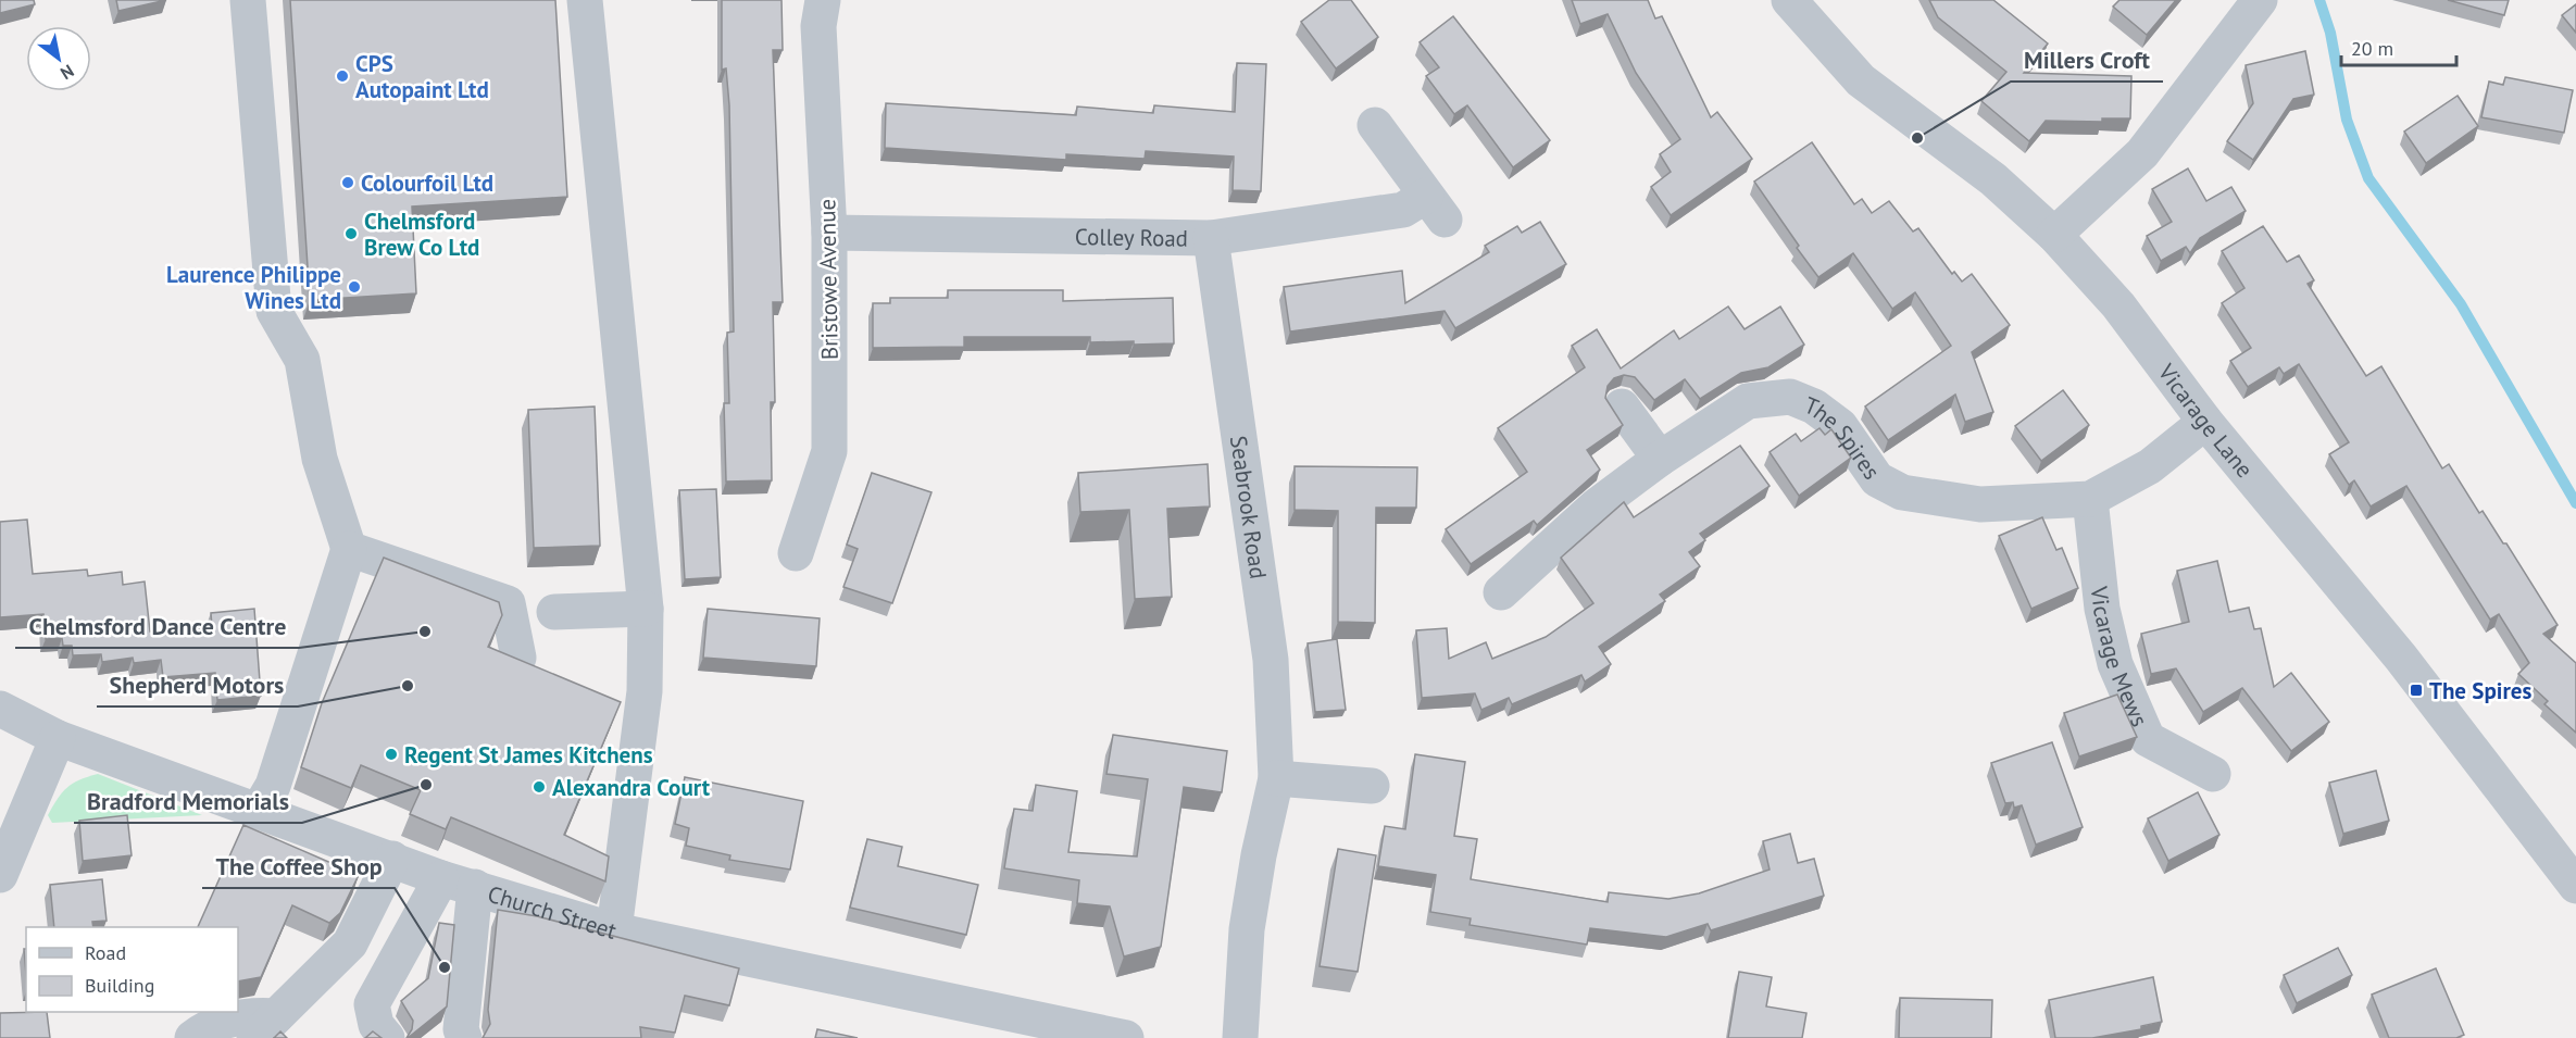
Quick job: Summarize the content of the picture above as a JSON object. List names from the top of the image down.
{
  "streets": {
    "street": [
      "Colley Road",
      "Bristowe Avenue",
      "Vicarage Lane",
      "The Spires",
      "Seabrook Road",
      "Vicarage Mews",
      "Church Street"
    ]
  },
  "crossings": [
    ["Colley Road", "Bristowe Avenue"],
    ["Colley Road", "Seabrook Road"],
    ["Vicarage Lane", "The Spires"],
    ["The Spires", "Vicarage Mews"]
  ],
  "places": {
    "other": [
      "CPS Autopaint Ltd",
      "Millers Croft",
      "Colourfoil Ltd",
      "Chelmsford Brew Co Ltd",
      "Laurence Philippe Wines Ltd",
      "Chelmsford Dance Centre",
      "Shepherd Motors",
      "Regent St James Kitchens",
      "Bradford Memorials",
      "Alexandra Court",
      "The Coffee Shop"
    ],
    "transit": ["The Spires"]
  },
  "legend": ["Road", "Building"],
  "scale_bar": "20 m",
  "north": "bottom right"
}
